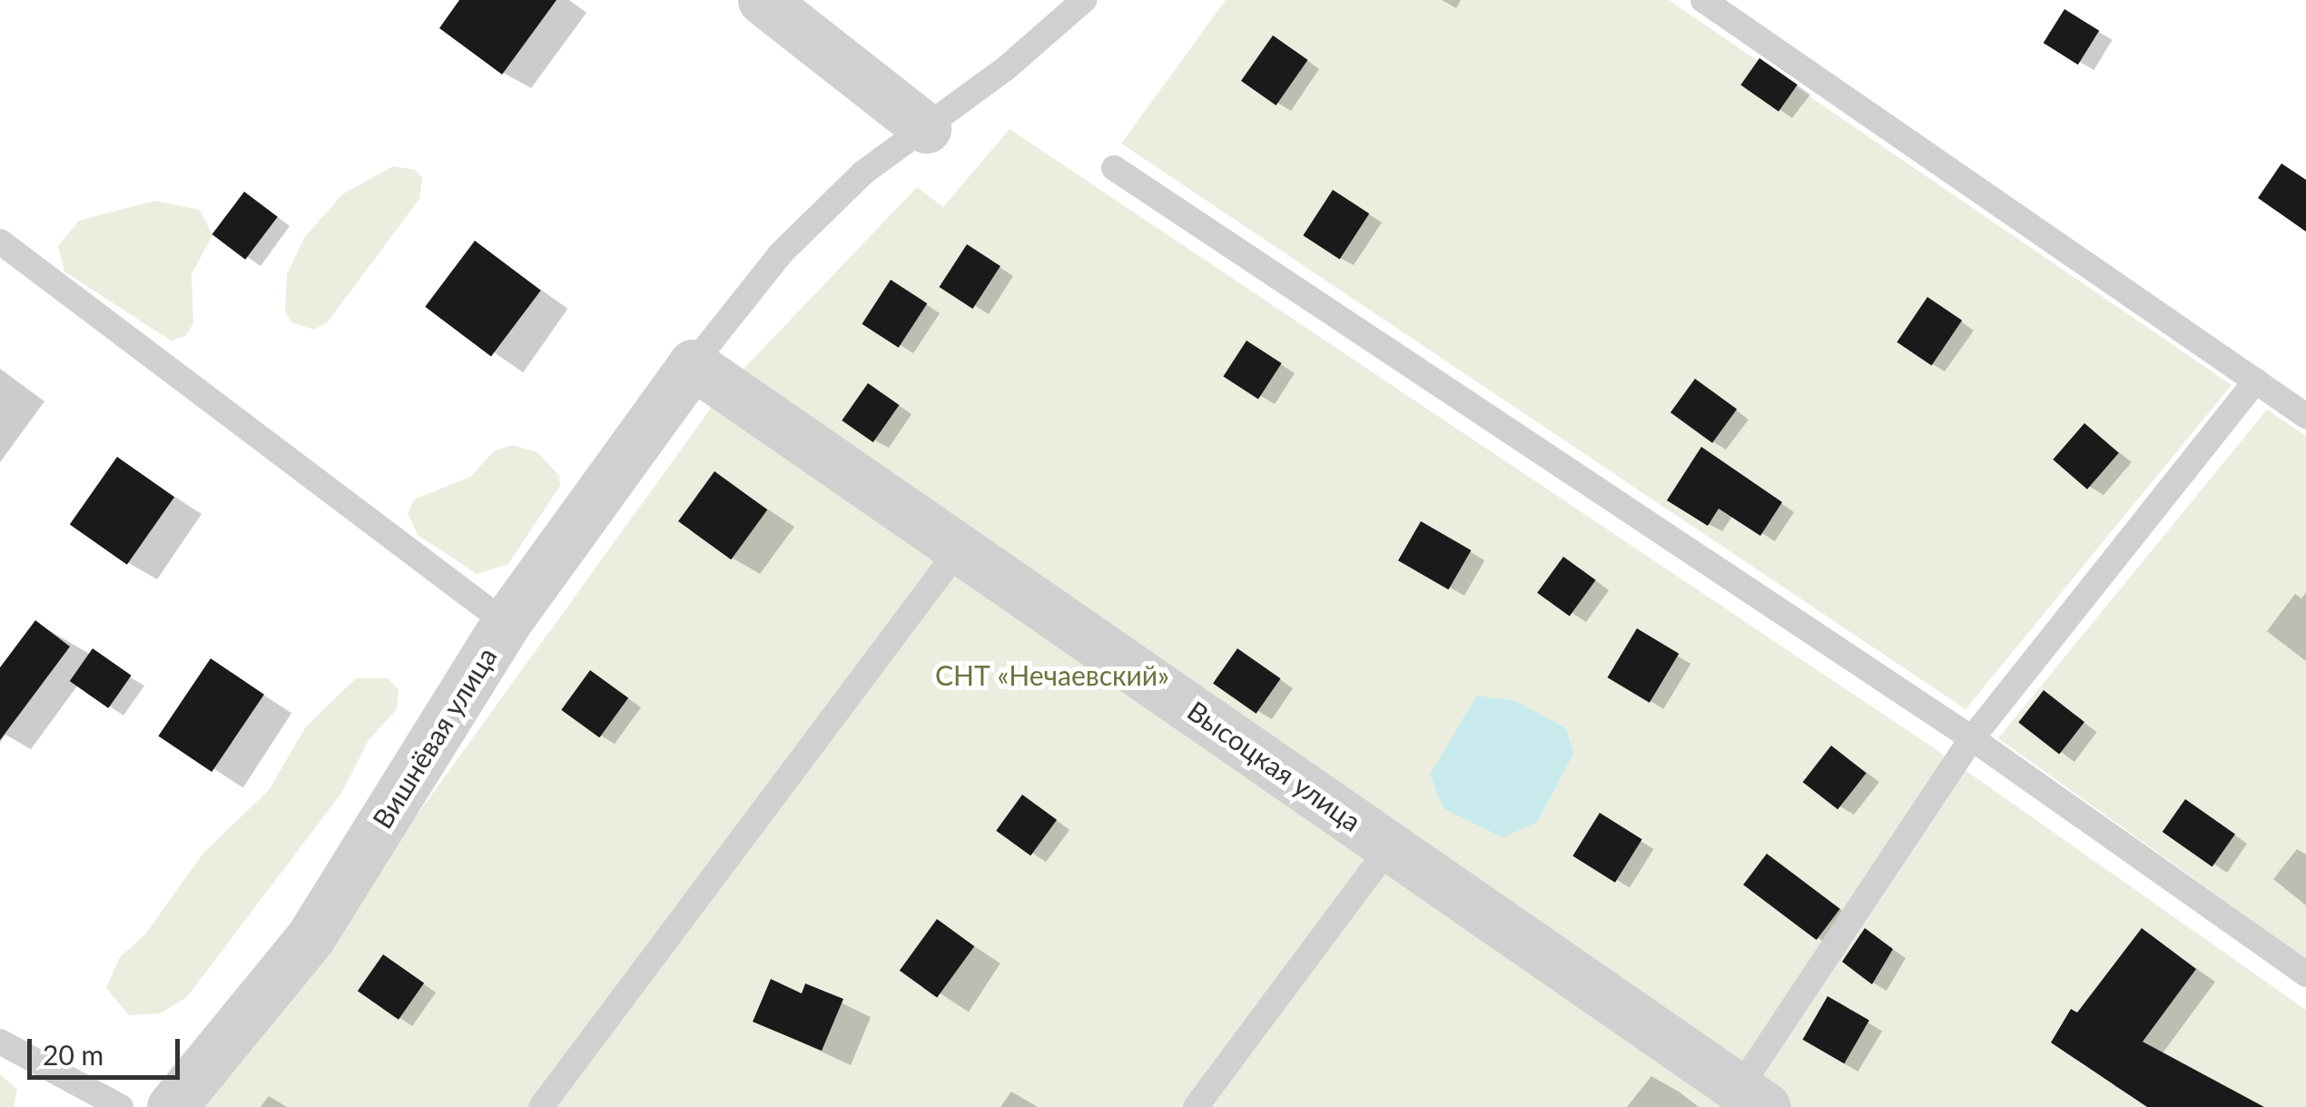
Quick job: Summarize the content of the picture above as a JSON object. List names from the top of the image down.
{
  "streets": {
    "street": ["Вишнёвая улица", "Высоцкая улица"]
  },
  "crossings": [
    ["Вишнёвая улица", "Высоцкая улица"]
  ],
  "parks": ["СНТ «Нечаевский»"],
  "scale_bar": "20 m"
}
